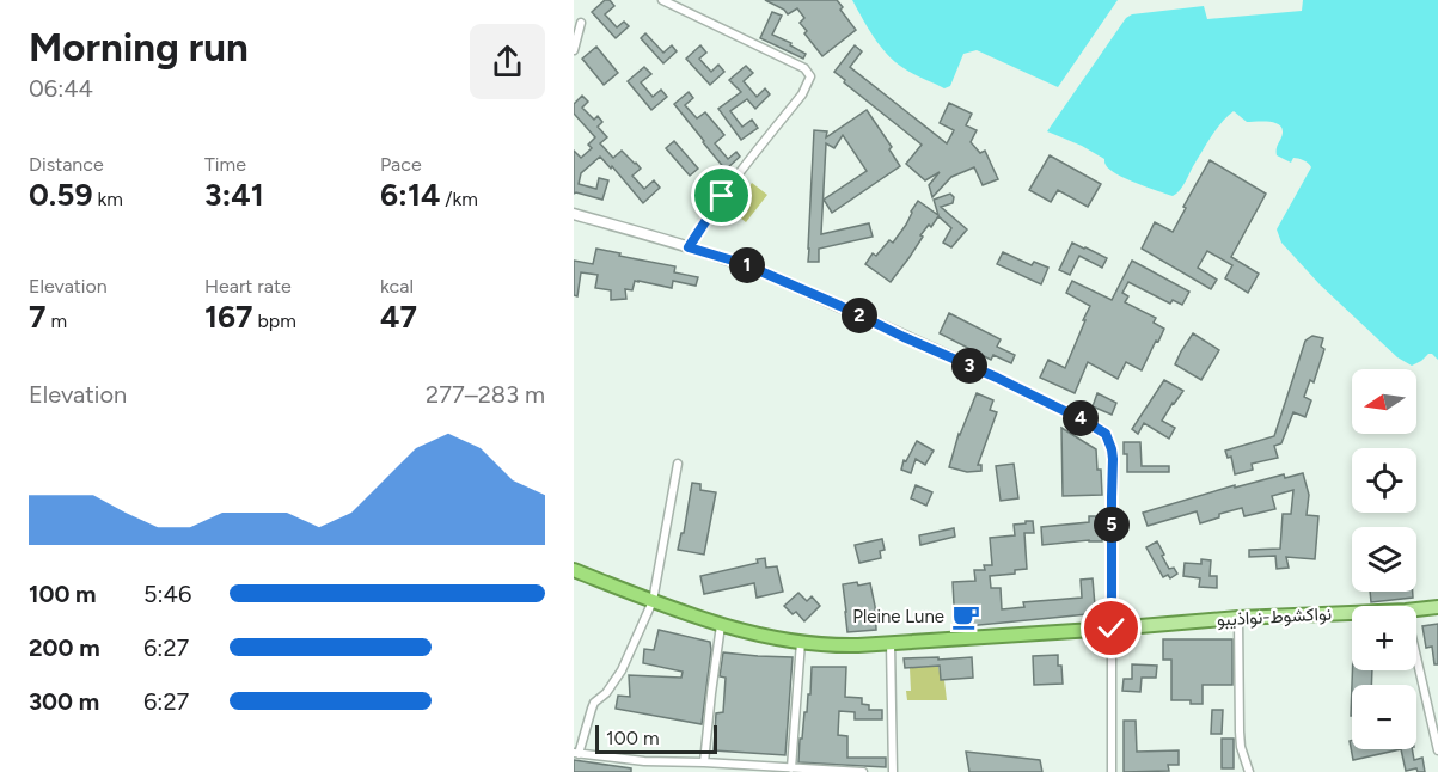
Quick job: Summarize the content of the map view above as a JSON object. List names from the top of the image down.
{
  "streets": {
    "main road": ["نواكشوط-نواذيبو"]
  },
  "places": {
    "cafe": ["Pleine Lune"]
  },
  "scale_bar": "100 m",
  "north": "left",
  "page": {
    "heading": ["Morning run", "06:44"],
    "stats": [
      ["Distance", "0.59 km"],
      ["Time", "3:41"],
      ["Pace", "6:14 /km"],
      ["Elevation", "7 m"],
      ["Heart rate", "167 bpm"],
      ["kcal", "47"]
    ],
    "pins": [
      "1",
      "2",
      "3",
      "4",
      "5"
    ],
    "chart": ["Elevation", "277–283 m"],
    "map_buttons": ["+", "−"],
    "list": [
      {
        "name": "100 m",
        "note": "5:46"
      },
      {
        "name": "200 m",
        "note": "6:27"
      },
      {
        "name": "300 m",
        "note": "6:27"
      }
    ],
    "scale": "100 m"
  }
}
